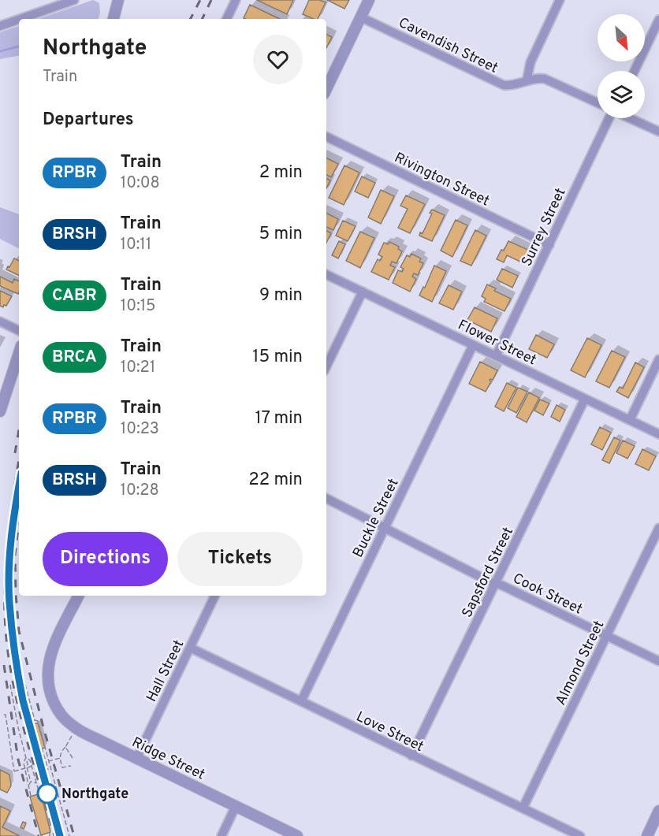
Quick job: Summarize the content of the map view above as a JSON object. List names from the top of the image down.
{
  "streets": {
    "street": [
      "Cavendish Street",
      "Rivington Street",
      "Surrey Street",
      "Flower Street",
      "Buckle Street",
      "Sapsford Street",
      "Cook Street",
      "Almond Street",
      "Hall Street",
      "Love Street",
      "Ridge Street"
    ]
  },
  "crossings": [
    ["Rivington Street", "Surrey Street"],
    ["Surrey Street", "Flower Street"],
    ["Flower Street", "Buckle Street"],
    ["Flower Street", "Sapsford Street"],
    ["Buckle Street", "Cook Street"],
    ["Buckle Street", "Love Street"],
    ["Sapsford Street", "Cook Street"],
    ["Sapsford Street", "Love Street"],
    ["Cook Street", "Almond Street"],
    ["Almond Street", "Love Street"],
    ["Hall Street", "Love Street"],
    ["Hall Street", "Ridge Street"]
  ],
  "places": ["Northgate"],
  "north": "bottom right",
  "page": {
    "heading": [
      ["Northgate", "Train"],
      "Departures"
    ],
    "list": [
      {
        "mark": "RPBR",
        "name": "Train",
        "note": "10:08",
        "value": "2 min"
      },
      {
        "mark": "BRSH",
        "name": "Train",
        "note": "10:11",
        "value": "5 min"
      },
      {
        "mark": "CABR",
        "name": "Train",
        "note": "10:15",
        "value": "9 min"
      },
      {
        "mark": "BRCA",
        "name": "Train",
        "note": "10:21",
        "value": "15 min"
      },
      {
        "mark": "RPBR",
        "name": "Train",
        "note": "10:23",
        "value": "17 min"
      },
      {
        "mark": "BRSH",
        "name": "Train",
        "note": "10:28",
        "value": "22 min"
      }
    ],
    "buttons": ["Directions", "Tickets"]
  }
}
